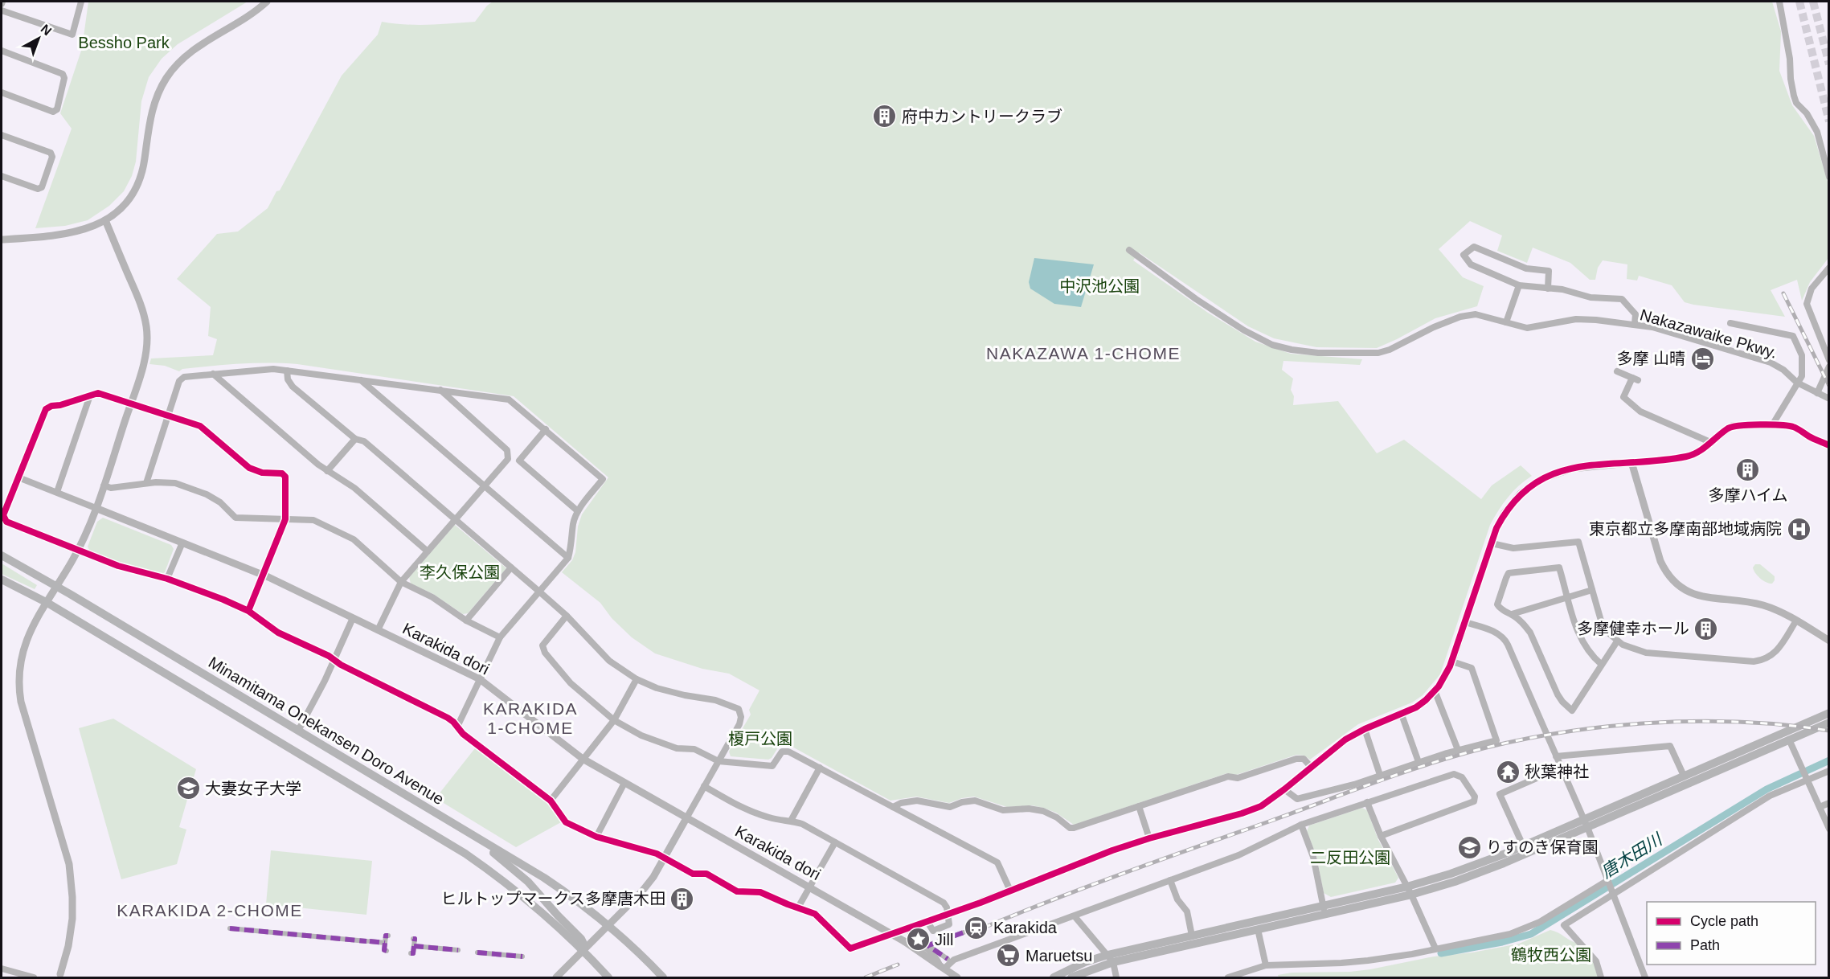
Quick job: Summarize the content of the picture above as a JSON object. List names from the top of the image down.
{
  "streets": {
    "main road": ["Minamitama Onekansen Doro Avenue"],
    "street": ["Nakazawaike Pkwy.", "Karakida dori"]
  },
  "districts": ["NAKAZAWA 1-CHOME", "KARAKIDA 1-CHOME", "KARAKIDA 2-CHOME"],
  "water": ["唐木田川"],
  "parks": [
    "Bessho Park",
    "中沢池公園",
    "李久保公園",
    "榎戸公園",
    "二反田公園",
    "鶴牧西公園"
  ],
  "places": {
    "building": [
      "府中カントリークラブ",
      "多摩ハイム",
      "多摩健幸ホール",
      "ヒルトップマークス多摩唐木田"
    ],
    "hotel": ["多摩 山晴"],
    "hospital": ["東京都立多摩南部地域病院"],
    "temple": ["秋葉神社"],
    "school or university": ["大妻女子大学", "りすのき保育園"],
    "station": ["Karakida"],
    "place": ["Jill"],
    "supermarket": ["Maruetsu"]
  },
  "legend": ["Cycle path", "Path"],
  "north": "top right"
}
